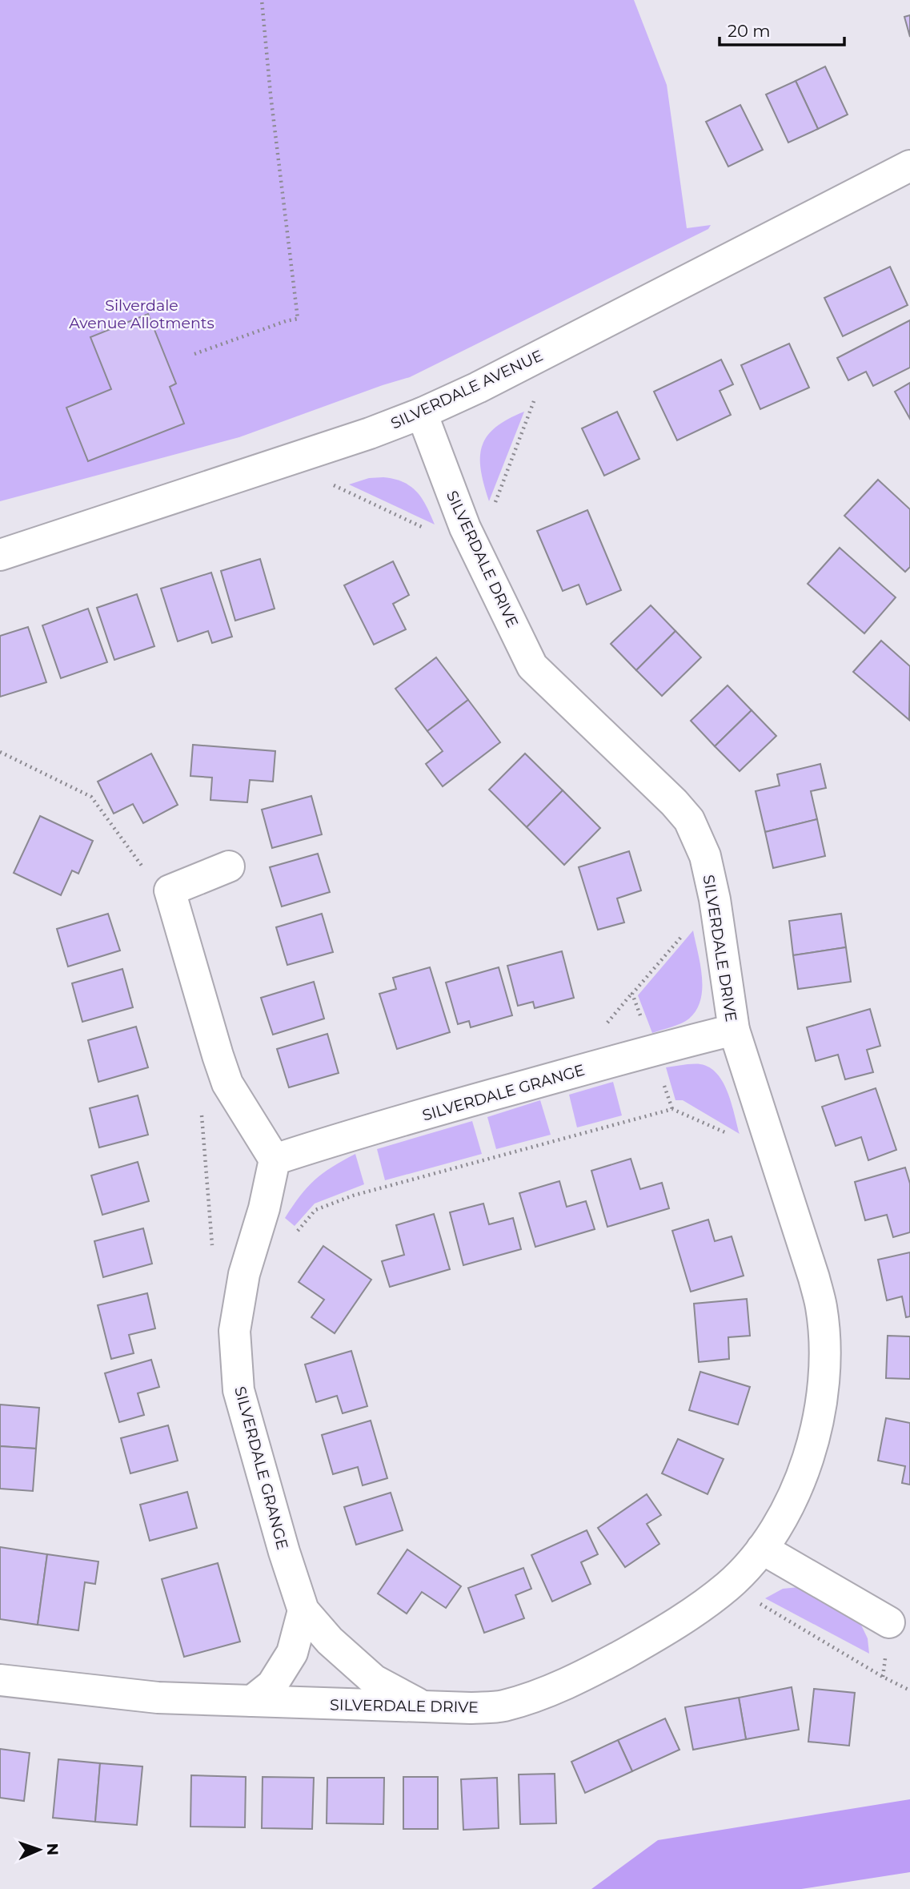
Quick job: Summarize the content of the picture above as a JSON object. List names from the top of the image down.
{
  "streets": {
    "street": ["SILVERDALE AVENUE", "SILVERDALE DRIVE", "SILVERDALE GRANGE"]
  },
  "crossings": [
    ["SILVERDALE AVENUE", "SILVERDALE DRIVE"],
    ["SILVERDALE DRIVE", "SILVERDALE GRANGE"]
  ],
  "parks": ["Silverdale Avenue Allotments"],
  "scale_bar": "20 m",
  "north": "right"
}
